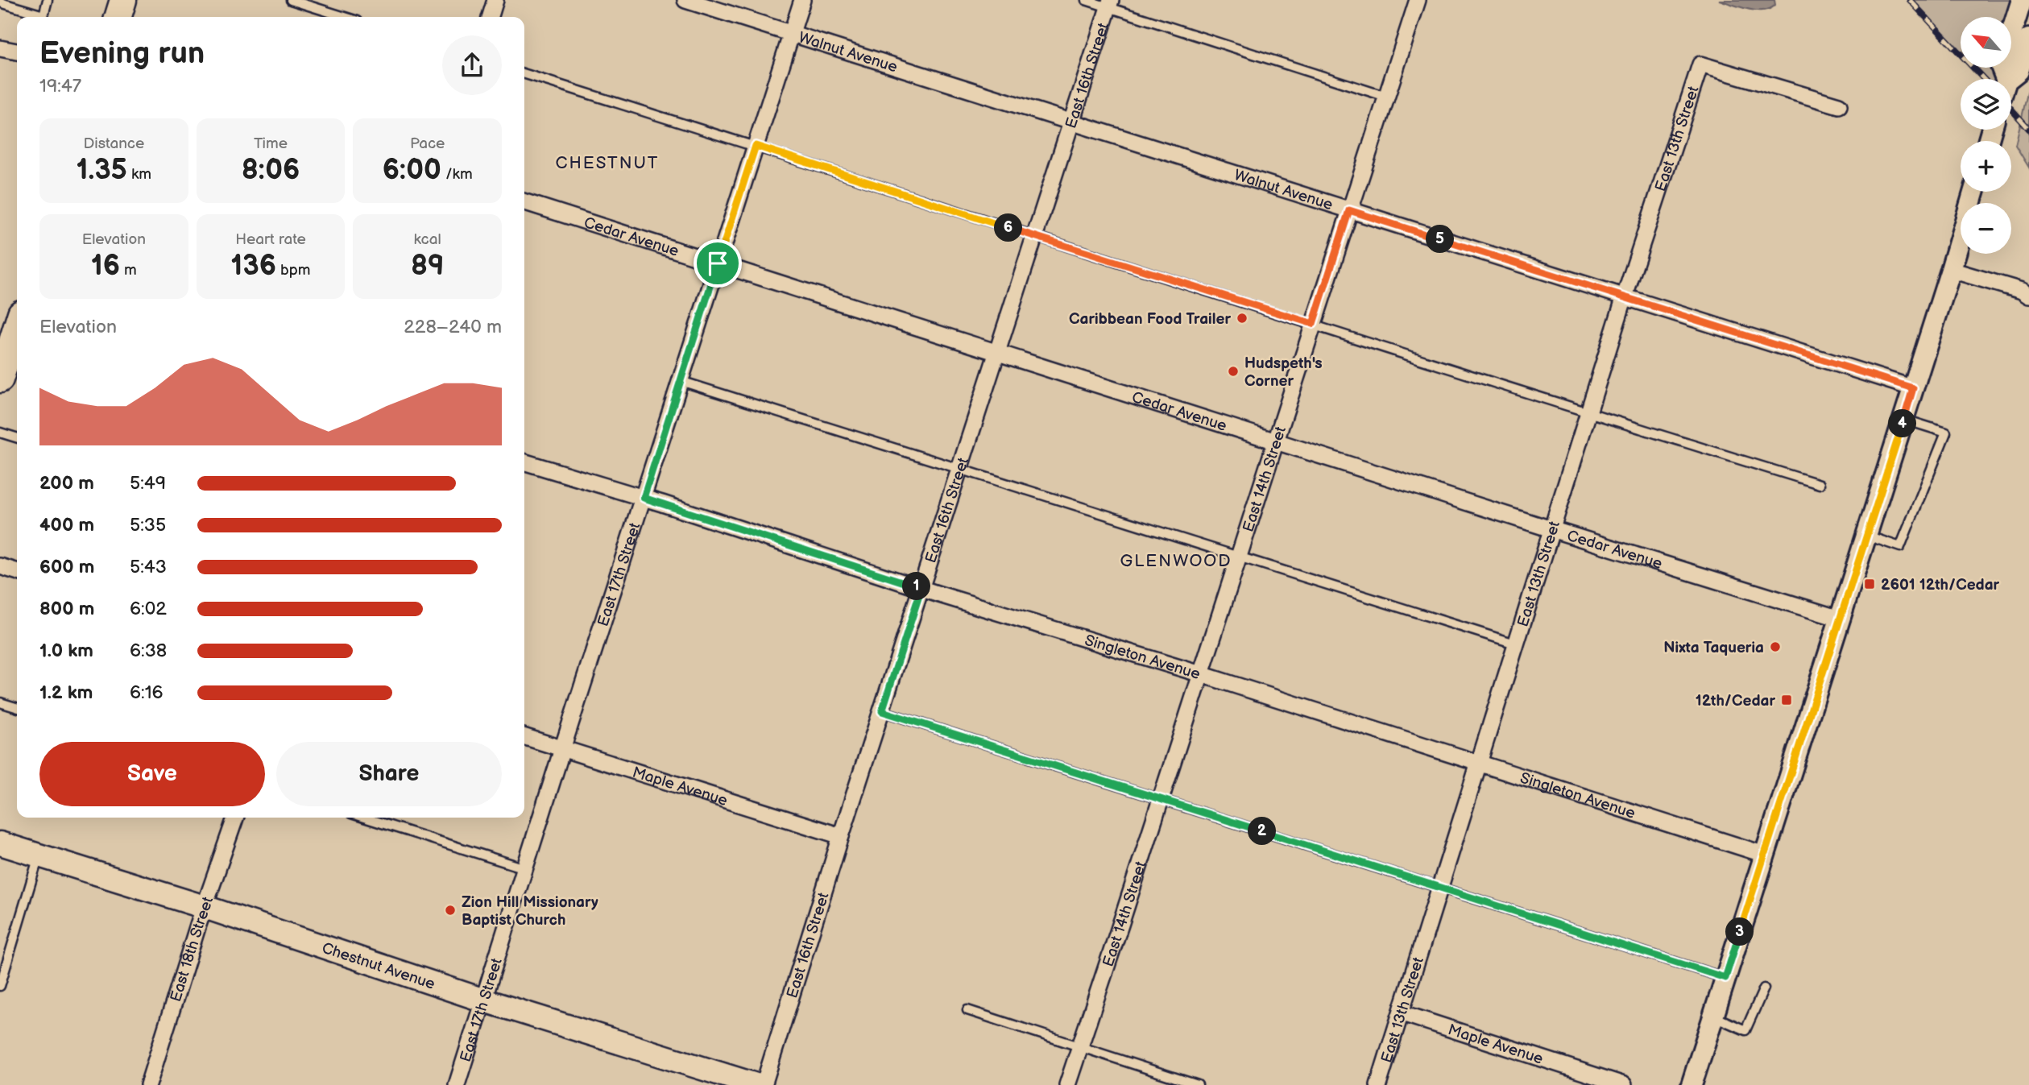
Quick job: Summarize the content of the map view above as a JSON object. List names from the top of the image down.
{
  "streets": {
    "main road": ["Chestnut Avenue"],
    "street": [
      "Walnut Avenue",
      "East 16th Street",
      "East 13th Street",
      "Cedar Avenue",
      "East 14th Street",
      "East 17th Street",
      "Singleton Avenue",
      "Maple Avenue",
      "East 18th Street"
    ]
  },
  "crossings": [
    ["Walnut Avenue", "East 16th Street"],
    ["Walnut Avenue", "East 13th Street"],
    ["Walnut Avenue", "East 14th Street"],
    ["Walnut Avenue", "East 17th Street"],
    ["East 16th Street", "Cedar Avenue"],
    ["East 16th Street", "Singleton Avenue"],
    ["East 16th Street", "Maple Avenue"],
    ["East 13th Street", "Cedar Avenue"],
    ["East 13th Street", "Singleton Avenue"],
    ["East 13th Street", "Maple Avenue"],
    ["Cedar Avenue", "East 14th Street"],
    ["Cedar Avenue", "East 17th Street"],
    ["East 14th Street", "Singleton Avenue"],
    ["East 17th Street", "Singleton Avenue"],
    ["East 17th Street", "Maple Avenue"],
    ["East 17th Street", "Chestnut Avenue"],
    ["East 18th Street", "Chestnut Avenue"]
  ],
  "districts": ["CHESTNUT", "GLENWOOD"],
  "places": {
    "other": [
      "Caribbean Food Trailer",
      "Hudspeth's Corner",
      "Nixta Taqueria",
      "Zion Hill Missionary Baptist Church"
    ],
    "transit": ["2601 12th/Cedar", "12th/Cedar"]
  },
  "north": "top left",
  "page": {
    "map_buttons": ["+", "−"],
    "heading": ["Evening run", "19:47"],
    "stats": [
      ["Distance", "1.35 km"],
      ["Time", "8:06"],
      ["Pace", "6:00 /km"],
      ["Elevation", "16 m"],
      ["Heart rate", "136 bpm"],
      ["kcal", "89"]
    ],
    "pins": [
      "6",
      "5",
      "4",
      "1",
      "2",
      "3"
    ],
    "chart": ["Elevation", "228–240 m"],
    "list": [
      {
        "name": "200 m",
        "note": "5:49"
      },
      {
        "name": "400 m",
        "note": "5:35"
      },
      {
        "name": "600 m",
        "note": "5:43"
      },
      {
        "name": "800 m",
        "note": "6:02"
      },
      {
        "name": "1.0 km",
        "note": "6:38"
      },
      {
        "name": "1.2 km",
        "note": "6:16"
      }
    ],
    "buttons": ["Save", "Share"]
  }
}
